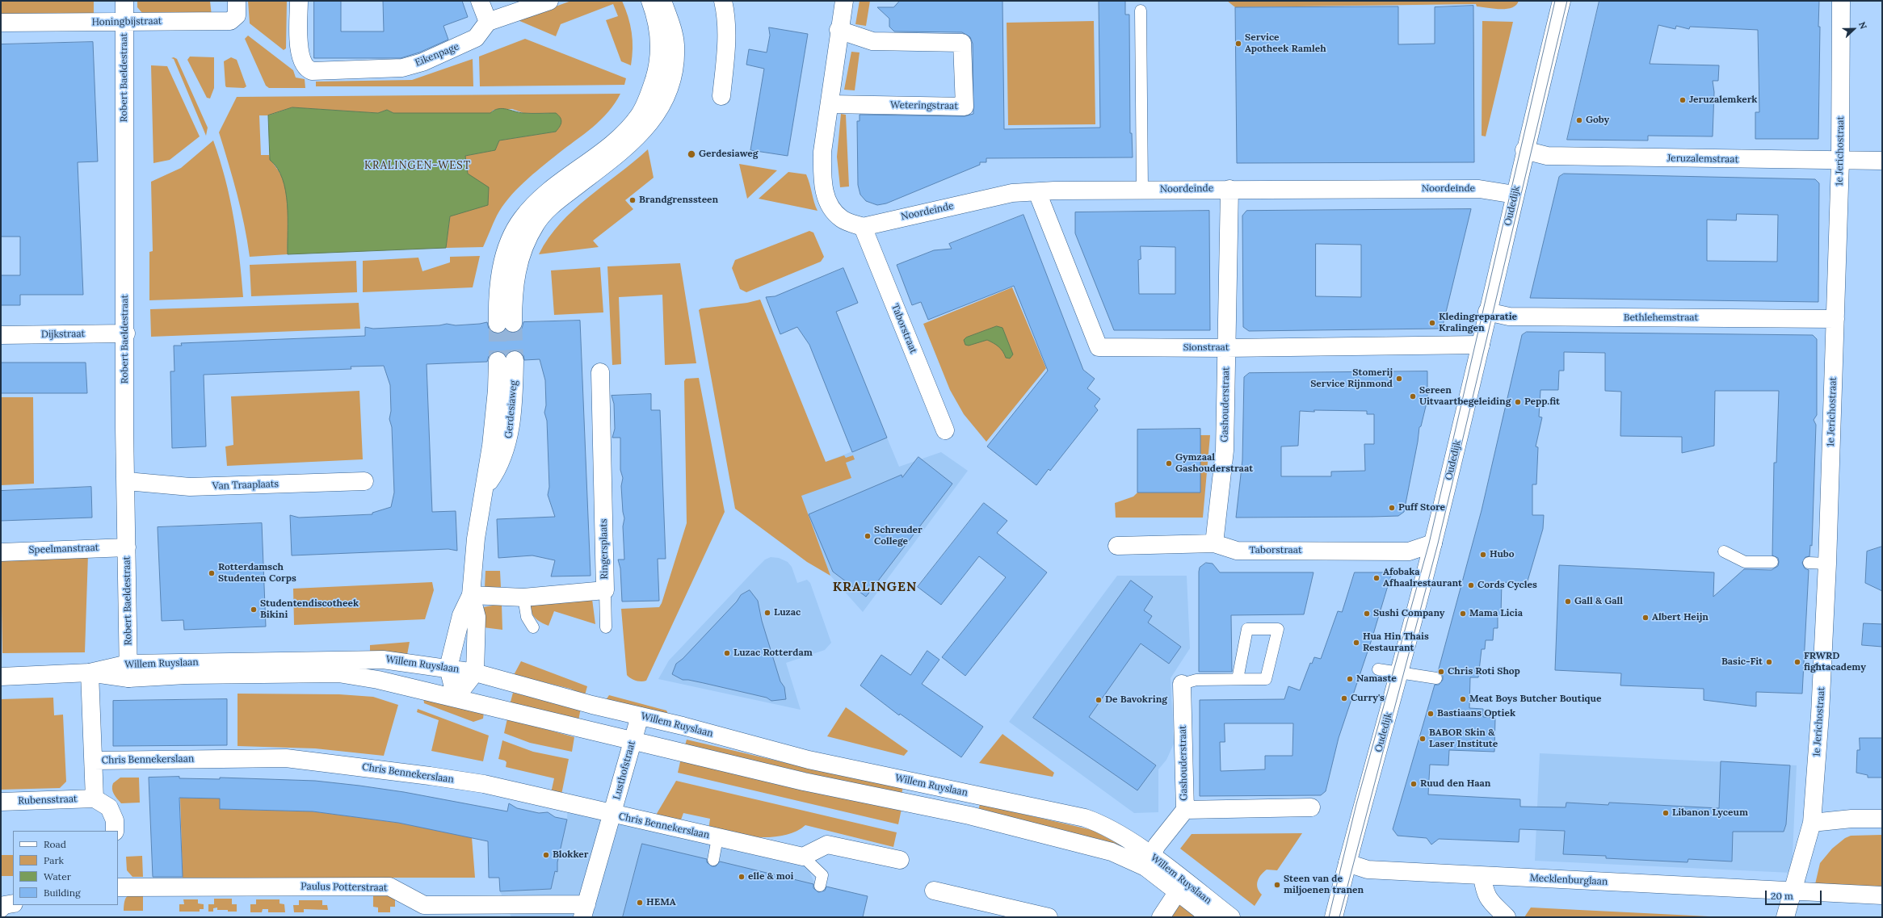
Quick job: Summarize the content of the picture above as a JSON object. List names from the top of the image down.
{
  "streets": {
    "street": [
      "Honingbijstraat",
      "Eikenpage",
      "Robert Baeldestraat",
      "Weteringstraat",
      "1e Jerichostraat",
      "Jeruzalemstraat",
      "Noordeinde",
      "Oudedijk",
      "Bethlehemstraat",
      "Taborstraat",
      "Dijkstraat",
      "Sionstraat",
      "Gashouderstraat",
      "Gerdesiaweg",
      "Van Traaplaats",
      "Speelmanstraat",
      "Ringersplaats",
      "Willem Ruyslaan",
      "Chris Bennekerslaan",
      "Lusthofstraat",
      "Rubensstraat",
      "Mecklenburglaan",
      "Paulus Potterstraat"
    ]
  },
  "crossings": [
    ["Honingbijstraat", "Robert Baeldestraat"],
    ["Robert Baeldestraat", "Dijkstraat"],
    ["Robert Baeldestraat", "Van Traaplaats"],
    ["Robert Baeldestraat", "Speelmanstraat"],
    ["Robert Baeldestraat", "Willem Ruyslaan"],
    ["1e Jerichostraat", "Jeruzalemstraat"],
    ["1e Jerichostraat", "Bethlehemstraat"],
    ["Jeruzalemstraat", "Oudedijk"],
    ["Noordeinde", "Oudedijk"],
    ["Noordeinde", "Taborstraat"],
    ["Noordeinde", "Sionstraat"],
    ["Noordeinde", "Gashouderstraat"],
    ["Oudedijk", "Bethlehemstraat"],
    ["Oudedijk", "Taborstraat"],
    ["Oudedijk", "Sionstraat"],
    ["Oudedijk", "Mecklenburglaan"],
    ["Taborstraat", "Gashouderstraat"],
    ["Sionstraat", "Gashouderstraat"],
    ["Gashouderstraat", "Willem Ruyslaan"],
    ["Gerdesiaweg", "Ringersplaats"],
    ["Gerdesiaweg", "Willem Ruyslaan"],
    ["Willem Ruyslaan", "Lusthofstraat"],
    ["Chris Bennekerslaan", "Lusthofstraat"],
    ["Lusthofstraat", "Paulus Potterstraat"]
  ],
  "districts": ["KRALINGEN-WEST", "KRALINGEN"],
  "places": [
    "Service Apotheek Ramleh",
    "Jeruzalemkerk",
    "Goby",
    "Gerdesiaweg",
    "Brandgrenssteen",
    "Kledingreparatie Kralingen",
    "Stomerij Service Rijnmond",
    "Sereen Uitvaartbegeleiding",
    "Pepp.fit",
    "Gymzaal Gashouderstraat",
    "Puff Store",
    "Schreuder College",
    "Hubo",
    "Rotterdamsch Studenten Corps",
    "Afobaka Afhaalrestaurant",
    "Cords Cycles",
    "Gall & Gall",
    "Studentendiscotheek Bikini",
    "Luzac",
    "Sushi Company",
    "Mama Licia",
    "Albert Heijn",
    "Hua Hin Thais Restaurant",
    "Luzac Rotterdam",
    "Basic-Fit",
    "FRWRD fightacademy",
    "Chris Roti Shop",
    "Namaste",
    "Curry's",
    "Meat Boys Butcher Boutique",
    "De Bavokring",
    "Bastiaans Optiek",
    "BABOR Skin & Laser Institute",
    "Ruud den Haan",
    "Libanon Lyceum",
    "Blokker",
    "elle & moi",
    "Steen van de miljoenen tranen",
    "HEMA"
  ],
  "legend": [
    "Road",
    "Park",
    "Water",
    "Building"
  ],
  "scale_bar": "20 m",
  "north": "right"
}
